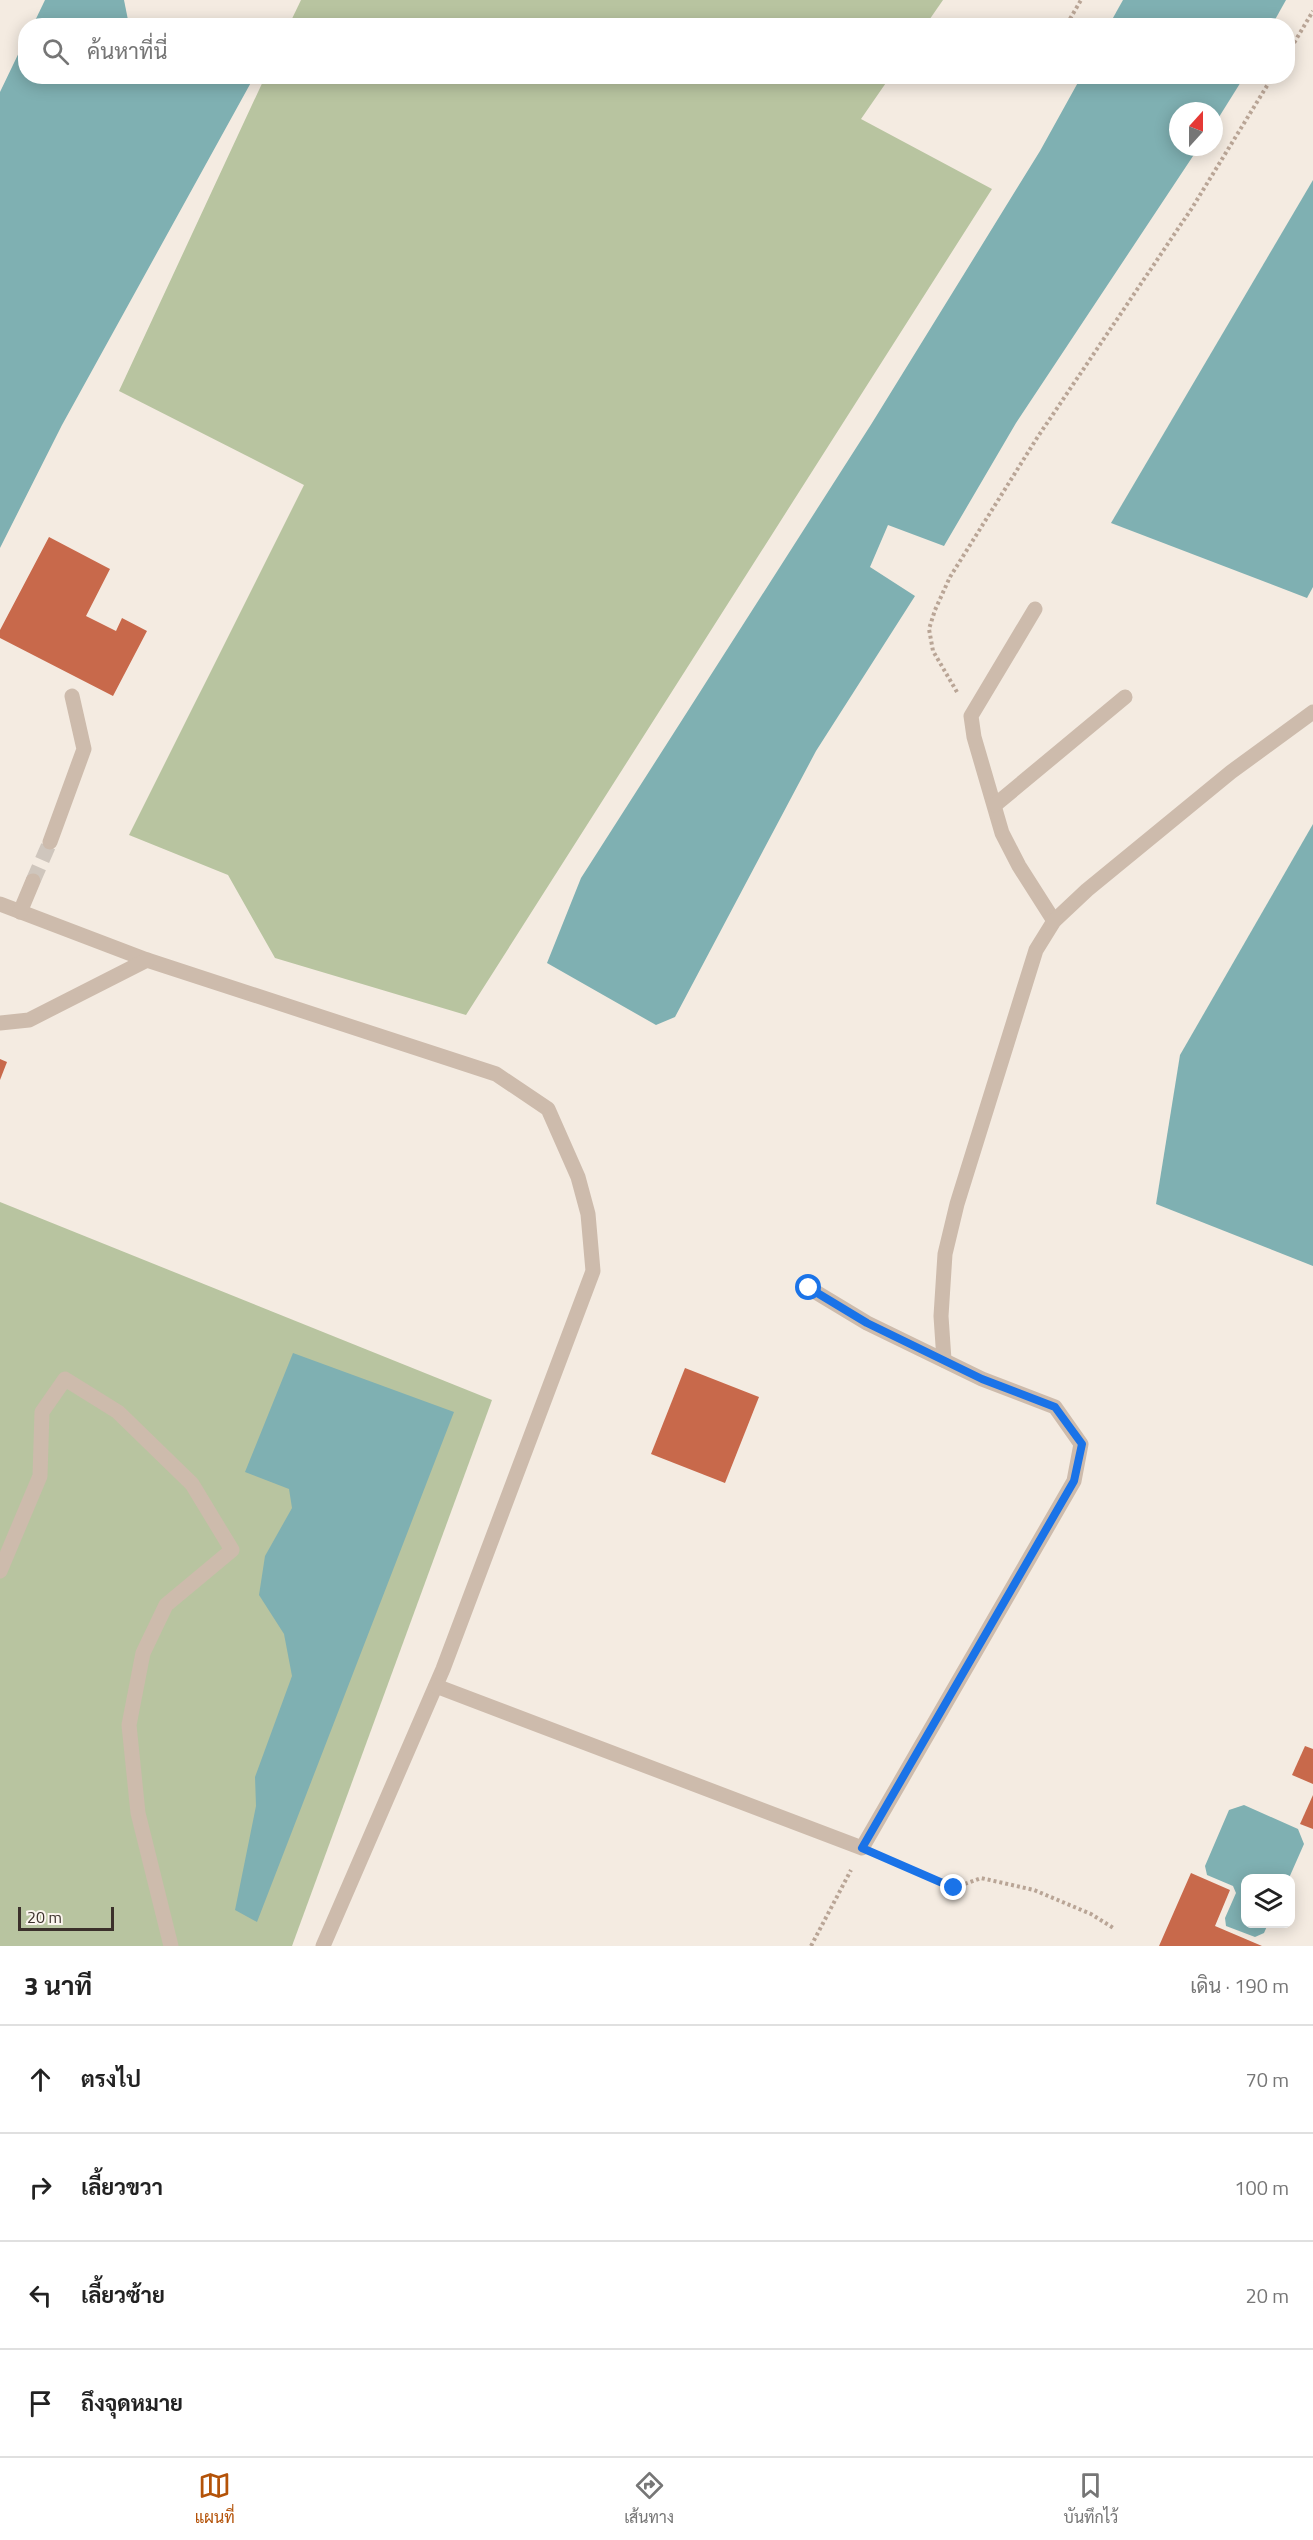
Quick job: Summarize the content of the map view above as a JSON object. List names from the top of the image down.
{
  "scale_bar": "20 m",
  "north": "top",
  "page": {
    "search": "ค้นหาที่นี่",
    "scale": "20 m",
    "heading": ["3 นาที", "เดิน · 190 m"],
    "list": [
      ["ตรงไป", "70 m"],
      ["เลี้ยวขวา", "100 m"],
      ["เลี้ยวซ้าย", "20 m"],
      "ถึงจุดหมาย"
    ],
    "nav": ["แผนที่", "เส้นทาง", "บันทึกไว้"]
  }
}
